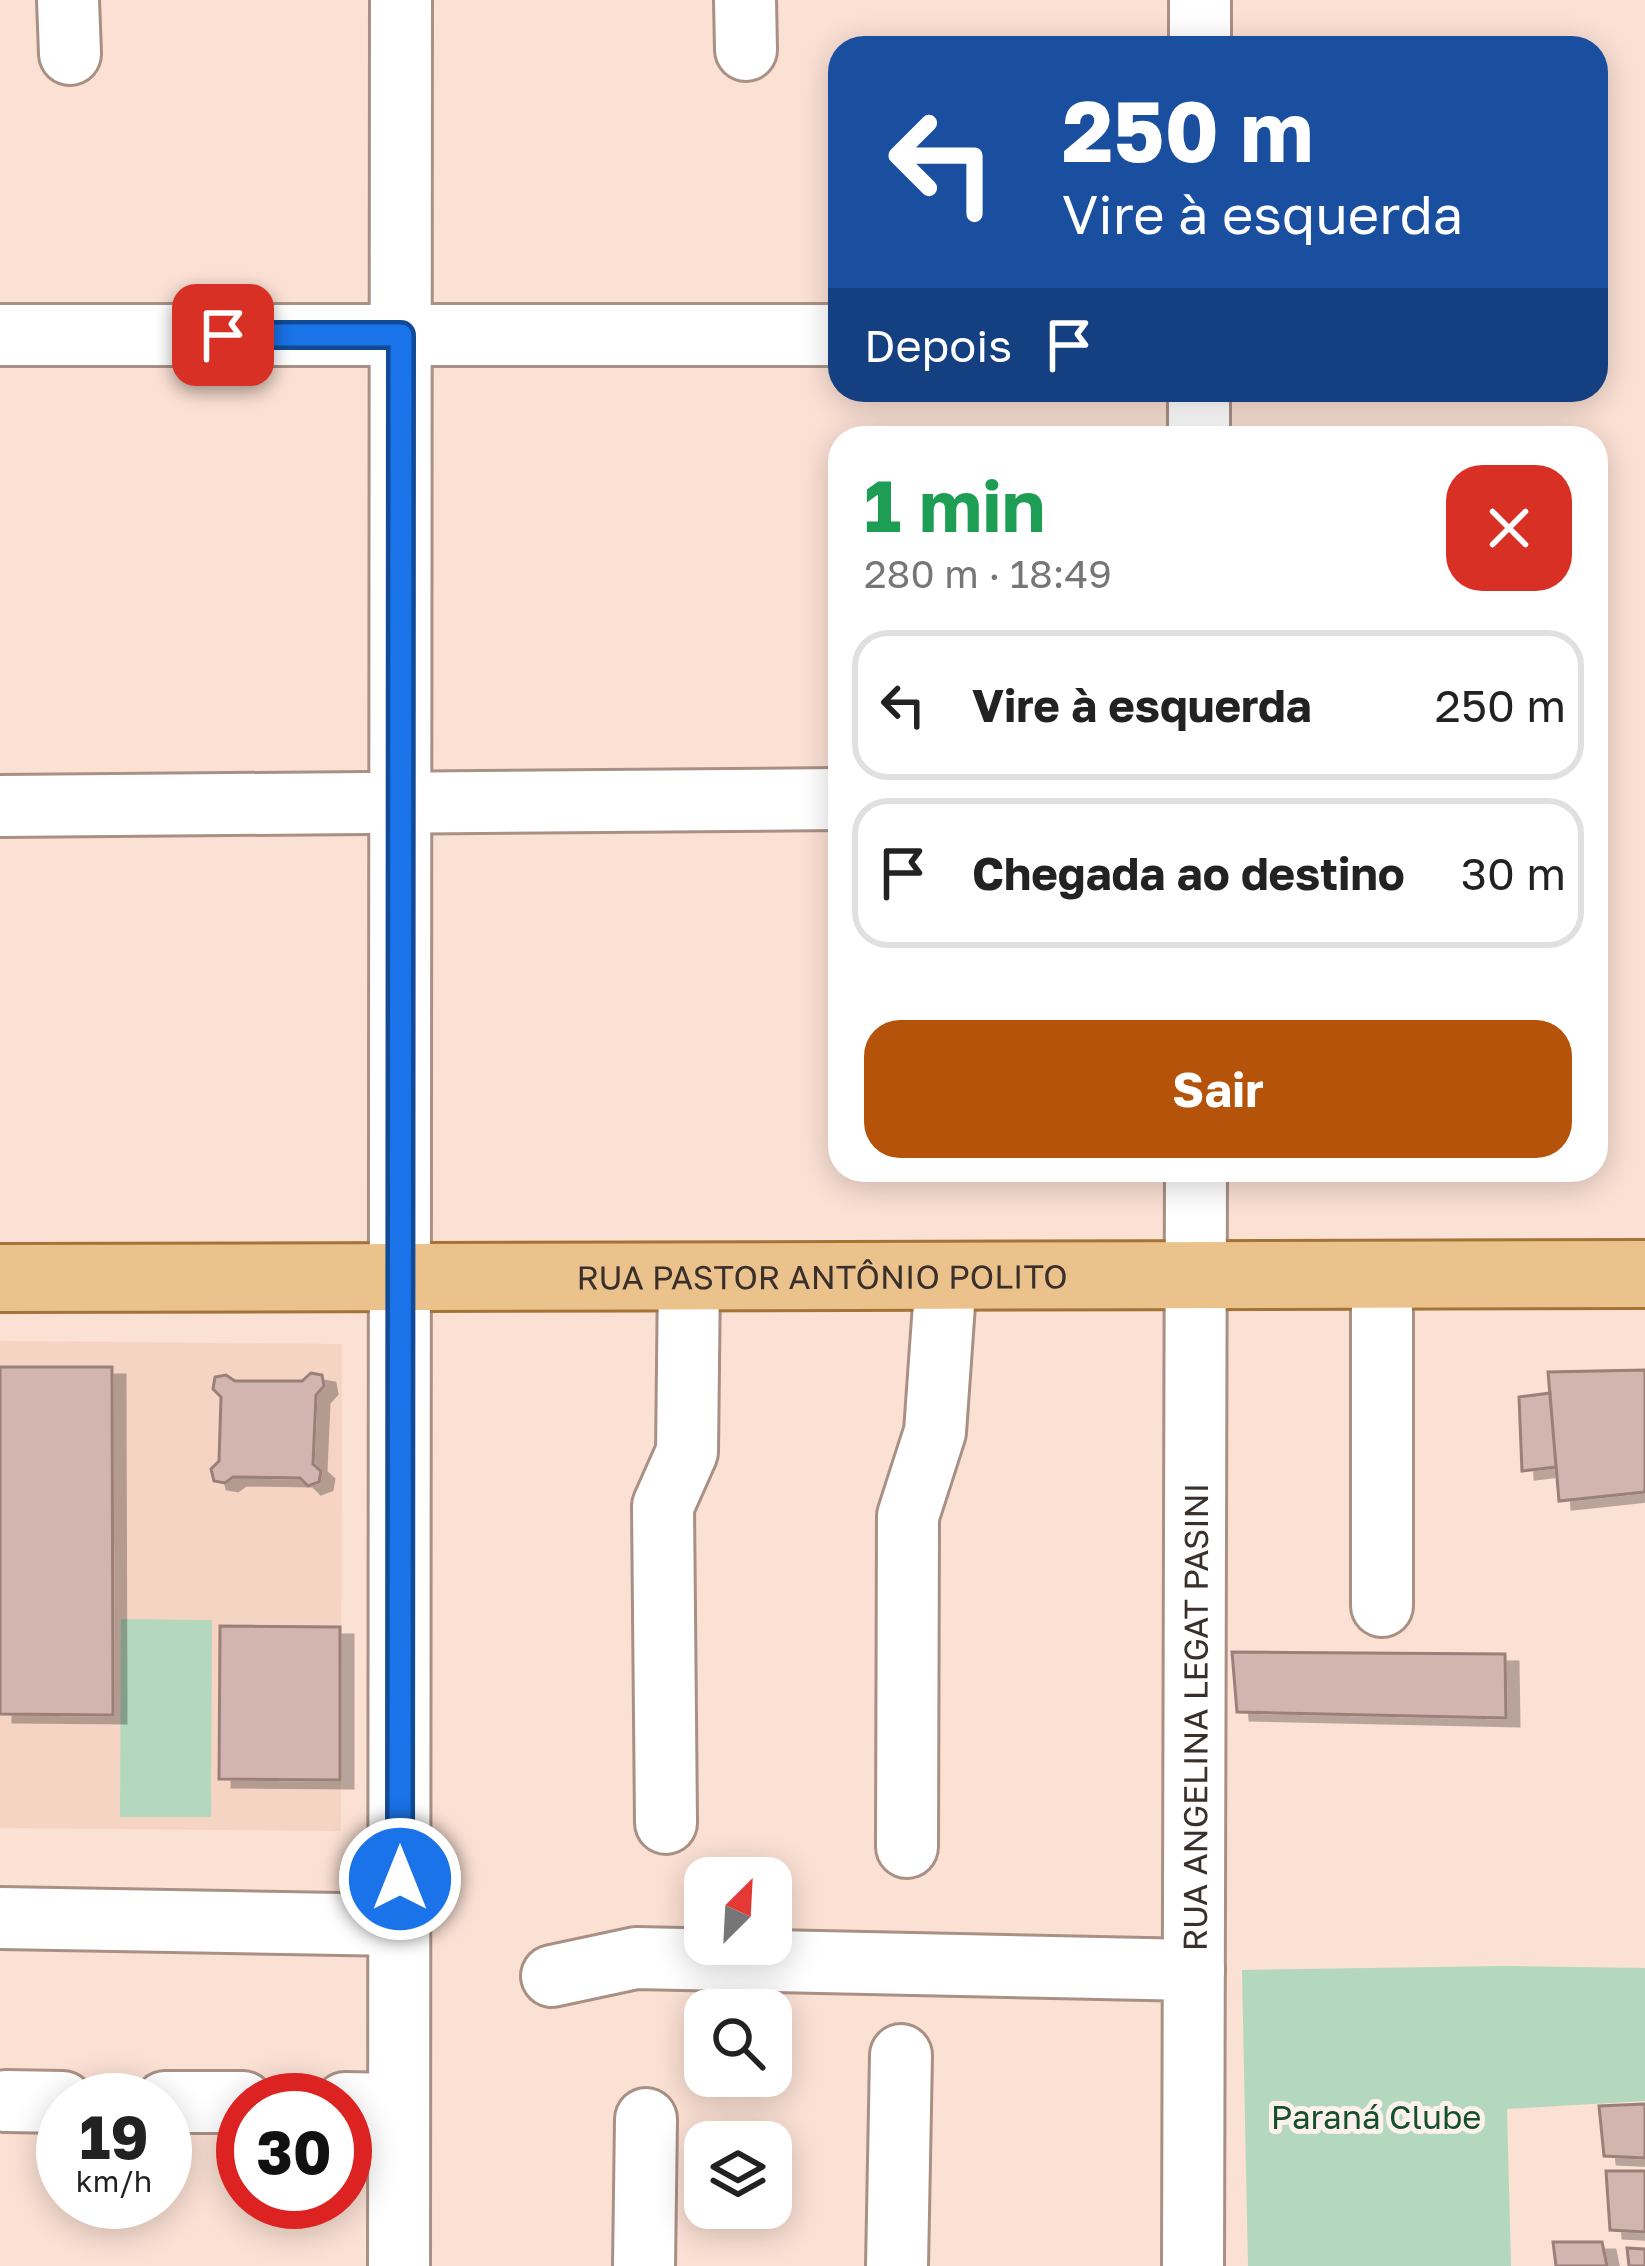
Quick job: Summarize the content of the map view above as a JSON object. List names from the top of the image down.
{
  "streets": {
    "main road": ["RUA PASTOR ANTÔNIO POLITO"],
    "street": ["RUA ANGELINA LEGAT PASINI"]
  },
  "crossings": [
    ["RUA PASTOR ANTÔNIO POLITO", "RUA ANGELINA LEGAT PASINI"]
  ],
  "parks": ["Paraná Clube"],
  "north": "top right",
  "page": {
    "turn": ["250 m", "Vire à esquerda"],
    "then": "Depois",
    "heading": ["1 min", "280 m · 18:49"],
    "list": [
      {
        "name": "Vire à esquerda",
        "value": "250 m"
      },
      {
        "name": "Chegada ao destino",
        "value": "30 m"
      }
    ],
    "buttons": "Sair",
    "speed": "19 km/h",
    "limit": "30"
  }
}
